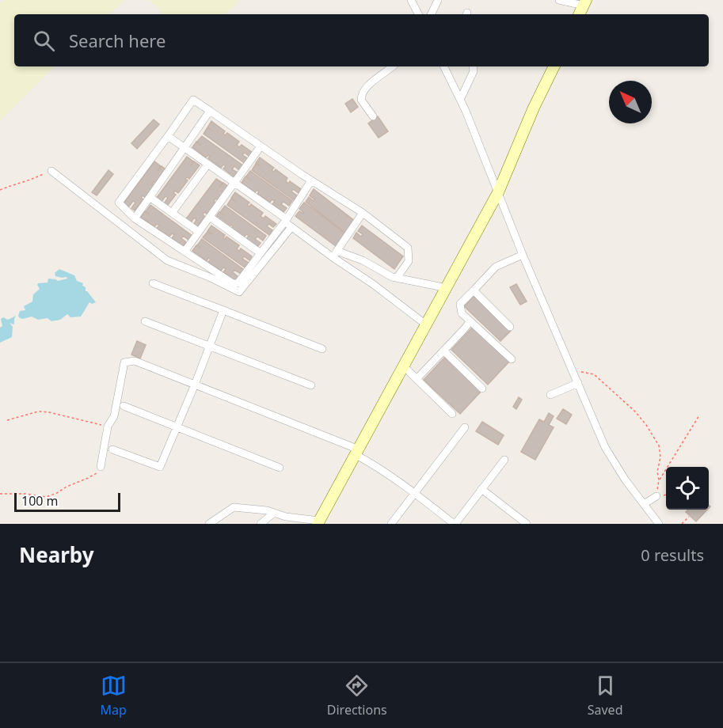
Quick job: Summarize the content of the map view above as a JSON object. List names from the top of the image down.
{
  "scale_bar": "100 m",
  "north": "top left",
  "page": {
    "search": "Search here",
    "scale": "100 m",
    "heading": ["Nearby", "0 results"],
    "nav": ["Map", "Directions", "Saved"]
  }
}
